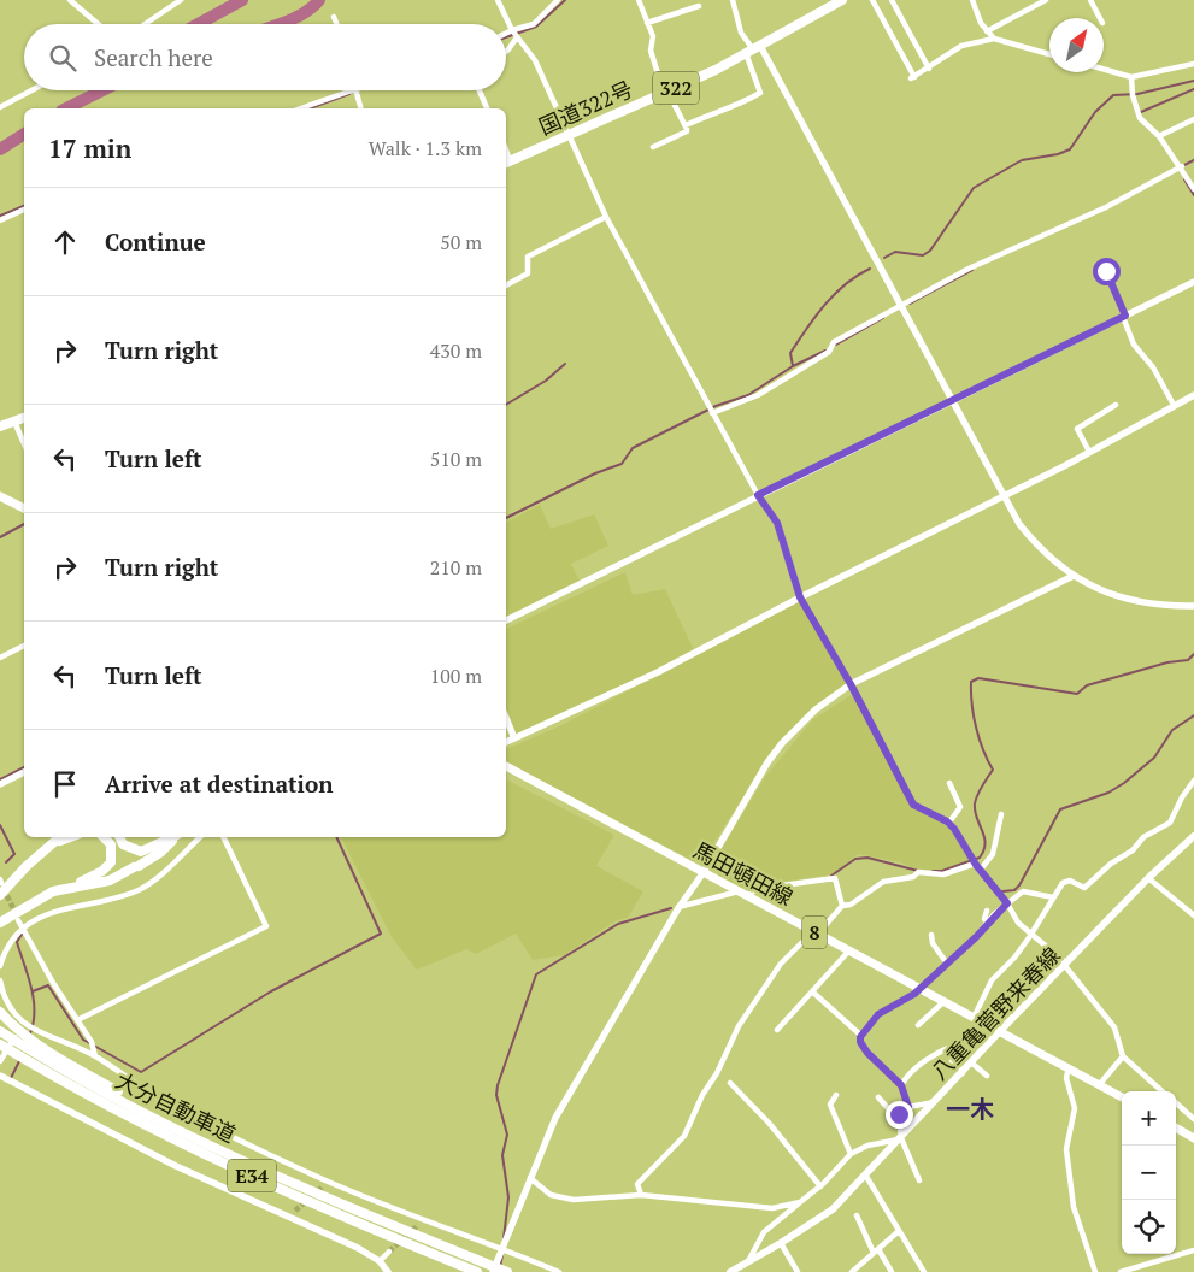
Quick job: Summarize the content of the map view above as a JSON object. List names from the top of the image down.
{
  "streets": {
    "highway": [
      "322",
      "国道322号",
      "大分自動車道",
      "E34"
    ],
    "main road": ["馬田頓田線", "8", "八重亀菅野来春線"]
  },
  "crossings": [
    ["馬田頓田線", "八重亀菅野来春線"]
  ],
  "districts": ["一木"],
  "north": "top right",
  "page": {
    "search": "Search here",
    "heading": ["17 min", "Walk · 1.3 km"],
    "list": [
      ["Continue", "50 m"],
      ["Turn right", "430 m"],
      ["Turn left", "510 m"],
      ["Turn right", "210 m"],
      ["Turn left", "100 m"],
      "Arrive at destination"
    ],
    "map_buttons": ["+", "−"]
  }
}
